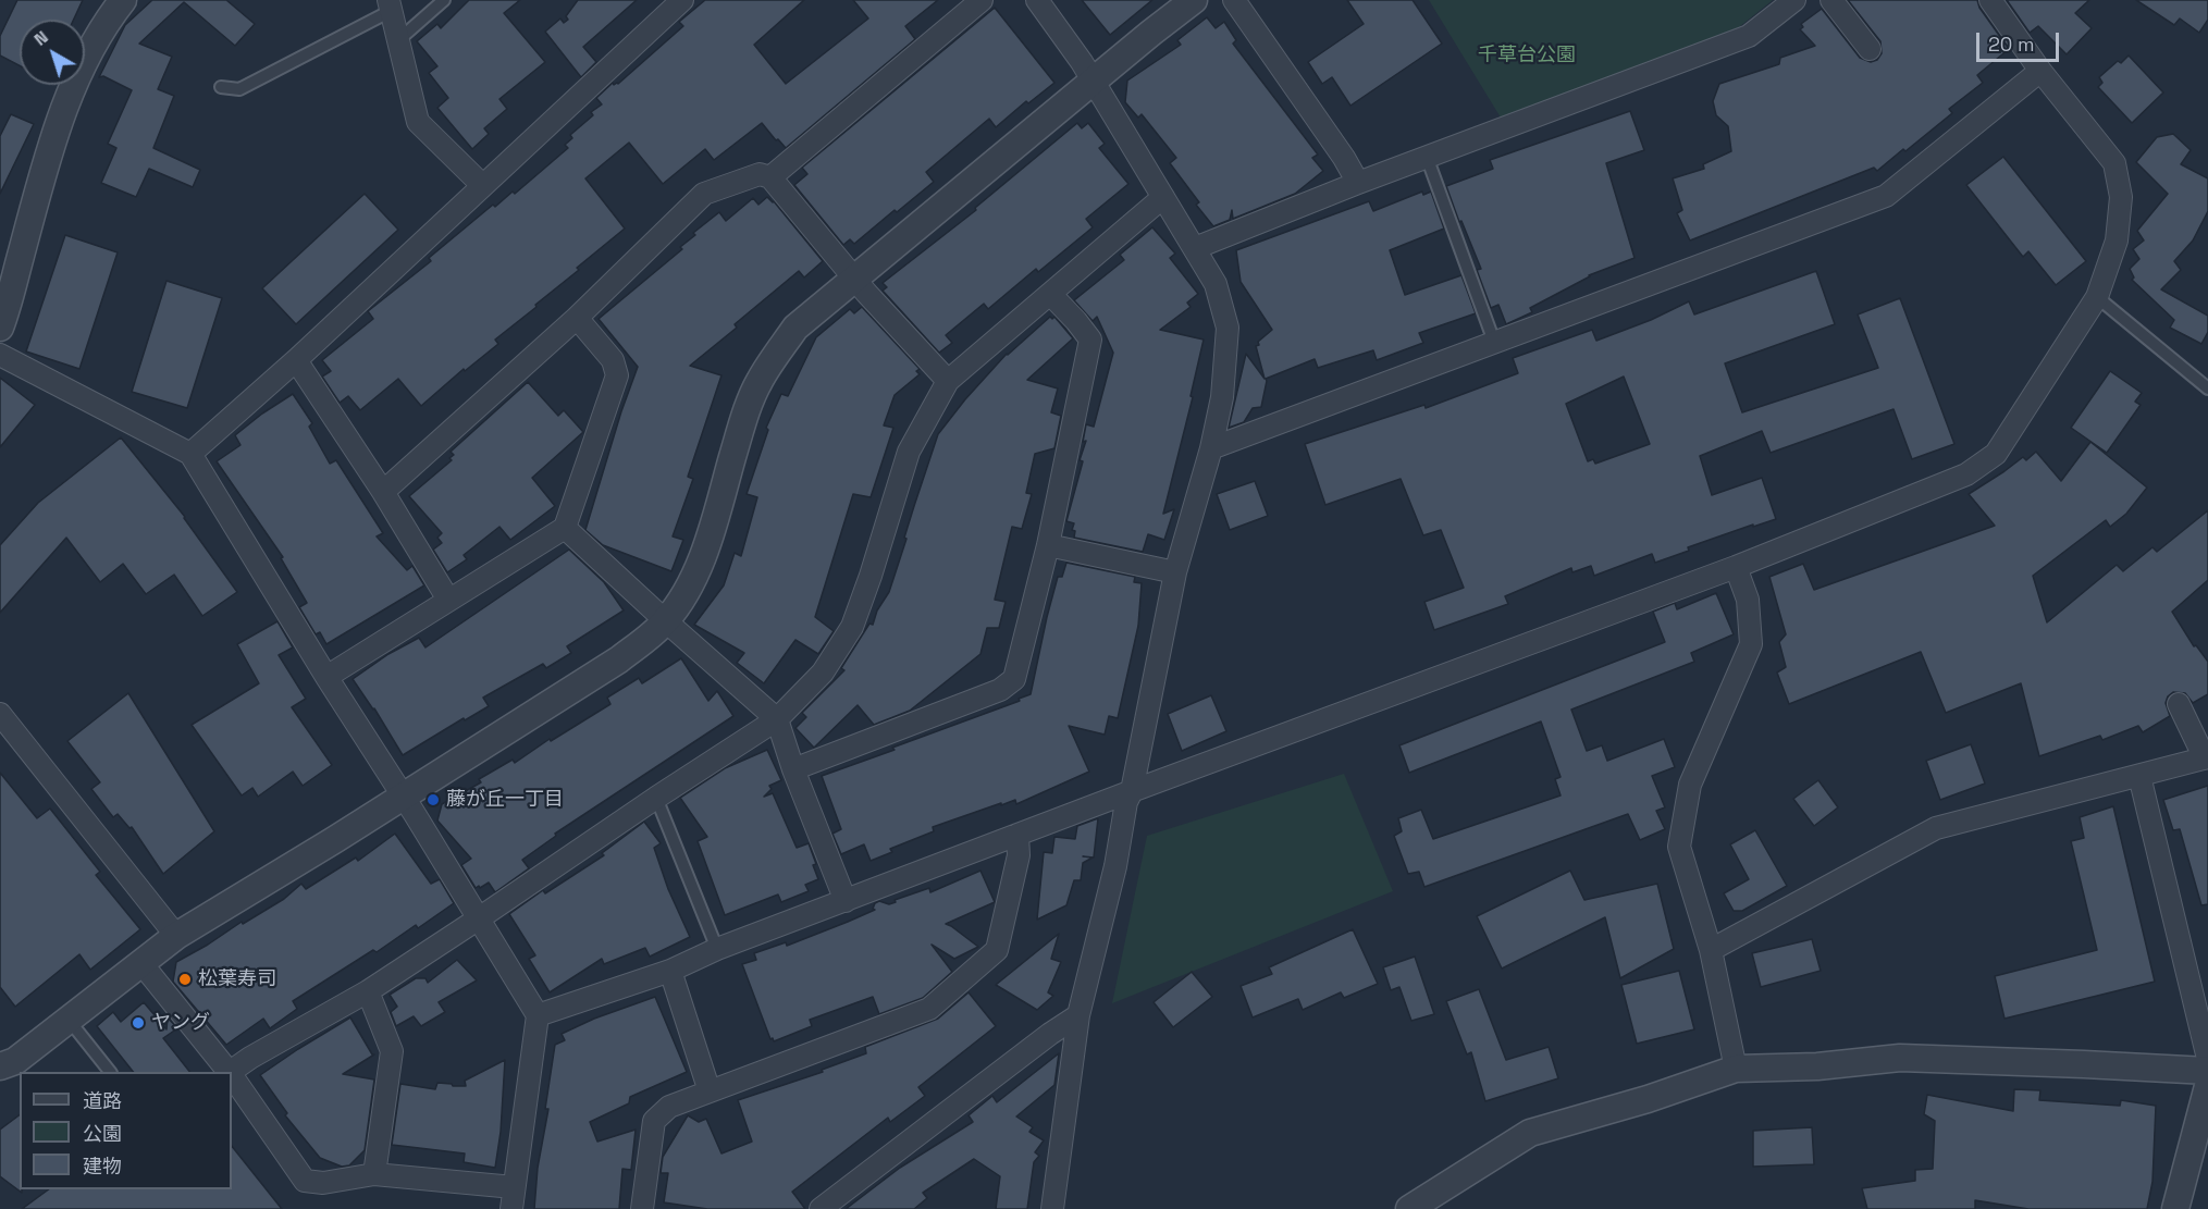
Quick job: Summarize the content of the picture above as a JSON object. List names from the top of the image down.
{
  "parks": ["千草台公園"],
  "places": ["藤が丘一丁目", "松葉寿司", "ヤング"],
  "legend": ["道路", "公園", "建物"],
  "scale_bar": "20 m",
  "north": "top left"
}
